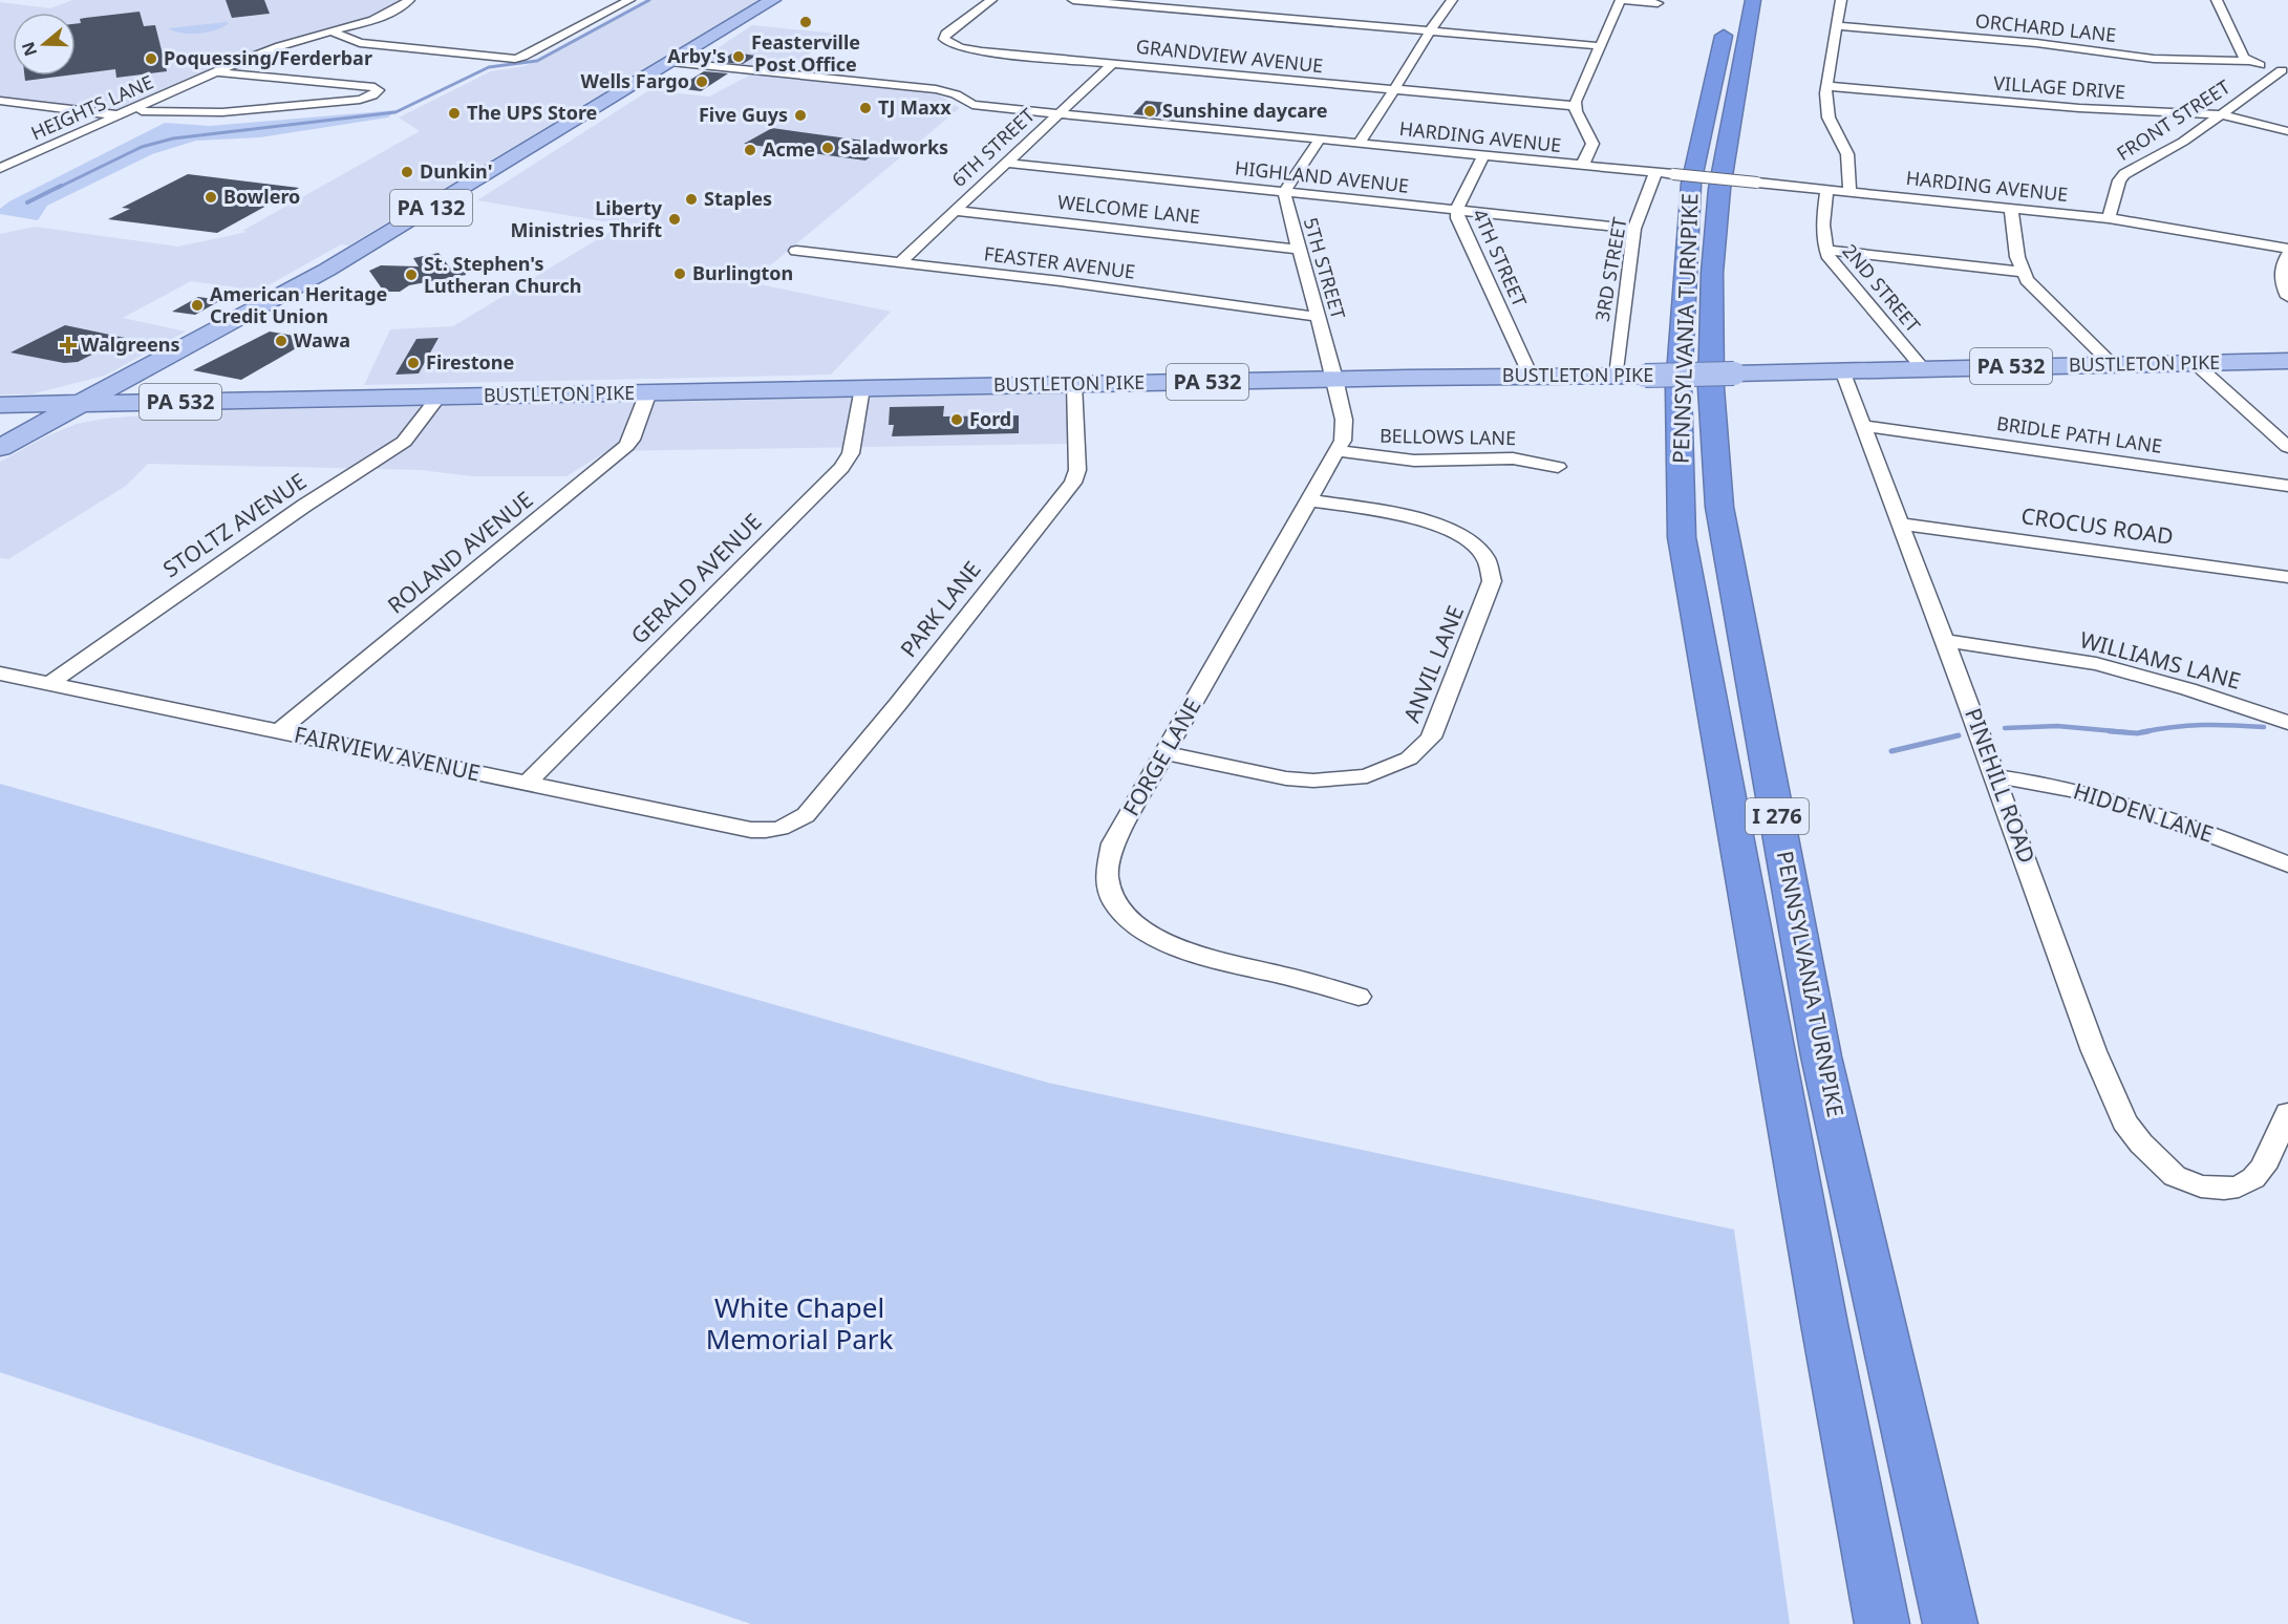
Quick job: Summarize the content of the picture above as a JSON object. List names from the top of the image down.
{
  "streets": {
    "highway": ["PENNSYLVANIA TURNPIKE", "I 276"],
    "main road": ["PA 132", "BUSTLETON PIKE", "PA 532"],
    "street": [
      "ORCHARD LANE",
      "GRANDVIEW AVENUE",
      "VILLAGE DRIVE",
      "HEIGHTS LANE",
      "FRONT STREET",
      "HARDING AVENUE",
      "6TH STREET",
      "HIGHLAND AVENUE",
      "WELCOME LANE",
      "4TH STREET",
      "FEASTER AVENUE",
      "5TH STREET",
      "3RD STREET",
      "2ND STREET",
      "BRIDLE PATH LANE",
      "BELLOWS LANE",
      "STOLTZ AVENUE",
      "CROCUS ROAD",
      "ROLAND AVENUE",
      "GERALD AVENUE",
      "PARK LANE",
      "WILLIAMS LANE",
      "ANVIL LANE",
      "FAIRVIEW AVENUE",
      "FORGE LANE",
      "PINEHILL ROAD",
      "HIDDEN LANE"
    ]
  },
  "crossings": [
    ["ORCHARD LANE", "FRONT STREET"],
    ["GRANDVIEW AVENUE", "6TH STREET"],
    ["VILLAGE DRIVE", "FRONT STREET"],
    ["FRONT STREET", "HARDING AVENUE"],
    ["HARDING AVENUE", "6TH STREET"],
    ["HARDING AVENUE", "PA 132"],
    ["HARDING AVENUE", "4TH STREET"],
    ["HARDING AVENUE", "3RD STREET"],
    ["HARDING AVENUE", "2ND STREET"],
    ["6TH STREET", "HIGHLAND AVENUE"],
    ["6TH STREET", "WELCOME LANE"],
    ["6TH STREET", "FEASTER AVENUE"],
    ["HIGHLAND AVENUE", "4TH STREET"],
    ["HIGHLAND AVENUE", "5TH STREET"],
    ["HIGHLAND AVENUE", "3RD STREET"],
    ["PA 132", "BUSTLETON PIKE"],
    ["WELCOME LANE", "5TH STREET"],
    ["4TH STREET", "BUSTLETON PIKE"],
    ["FEASTER AVENUE", "5TH STREET"],
    ["5TH STREET", "BUSTLETON PIKE"],
    ["5TH STREET", "FORGE LANE"],
    ["3RD STREET", "BUSTLETON PIKE"],
    ["2ND STREET", "BUSTLETON PIKE"],
    ["BUSTLETON PIKE", "STOLTZ AVENUE"],
    ["BUSTLETON PIKE", "ROLAND AVENUE"],
    ["BUSTLETON PIKE", "GERALD AVENUE"],
    ["BUSTLETON PIKE", "PARK LANE"],
    ["BUSTLETON PIKE", "FORGE LANE"],
    ["BUSTLETON PIKE", "PINEHILL ROAD"],
    ["BRIDLE PATH LANE", "PINEHILL ROAD"],
    ["BELLOWS LANE", "FORGE LANE"],
    ["STOLTZ AVENUE", "FAIRVIEW AVENUE"],
    ["CROCUS ROAD", "PINEHILL ROAD"],
    ["ROLAND AVENUE", "FAIRVIEW AVENUE"],
    ["GERALD AVENUE", "FAIRVIEW AVENUE"],
    ["PARK LANE", "FAIRVIEW AVENUE"],
    ["WILLIAMS LANE", "PINEHILL ROAD"],
    ["ANVIL LANE", "FORGE LANE"],
    ["PINEHILL ROAD", "HIDDEN LANE"]
  ],
  "parks": ["White Chapel Memorial Park"],
  "places": {
    "other": [
      "Feasterville Post Office",
      "Arby's",
      "Poquessing/Ferderbar",
      "Wells Fargo",
      "TJ Maxx",
      "Sunshine daycare",
      "The UPS Store",
      "Five Guys",
      "Saladworks",
      "Acme",
      "Dunkin'",
      "Bowlero",
      "Staples",
      "Liberty Ministries Thrift",
      "Burlington",
      "St. Stephen's Lutheran Church",
      "American Heritage Credit Union",
      "Wawa",
      "Firestone",
      "Ford"
    ],
    "health": ["Walgreens"]
  },
  "north": "left"
}
